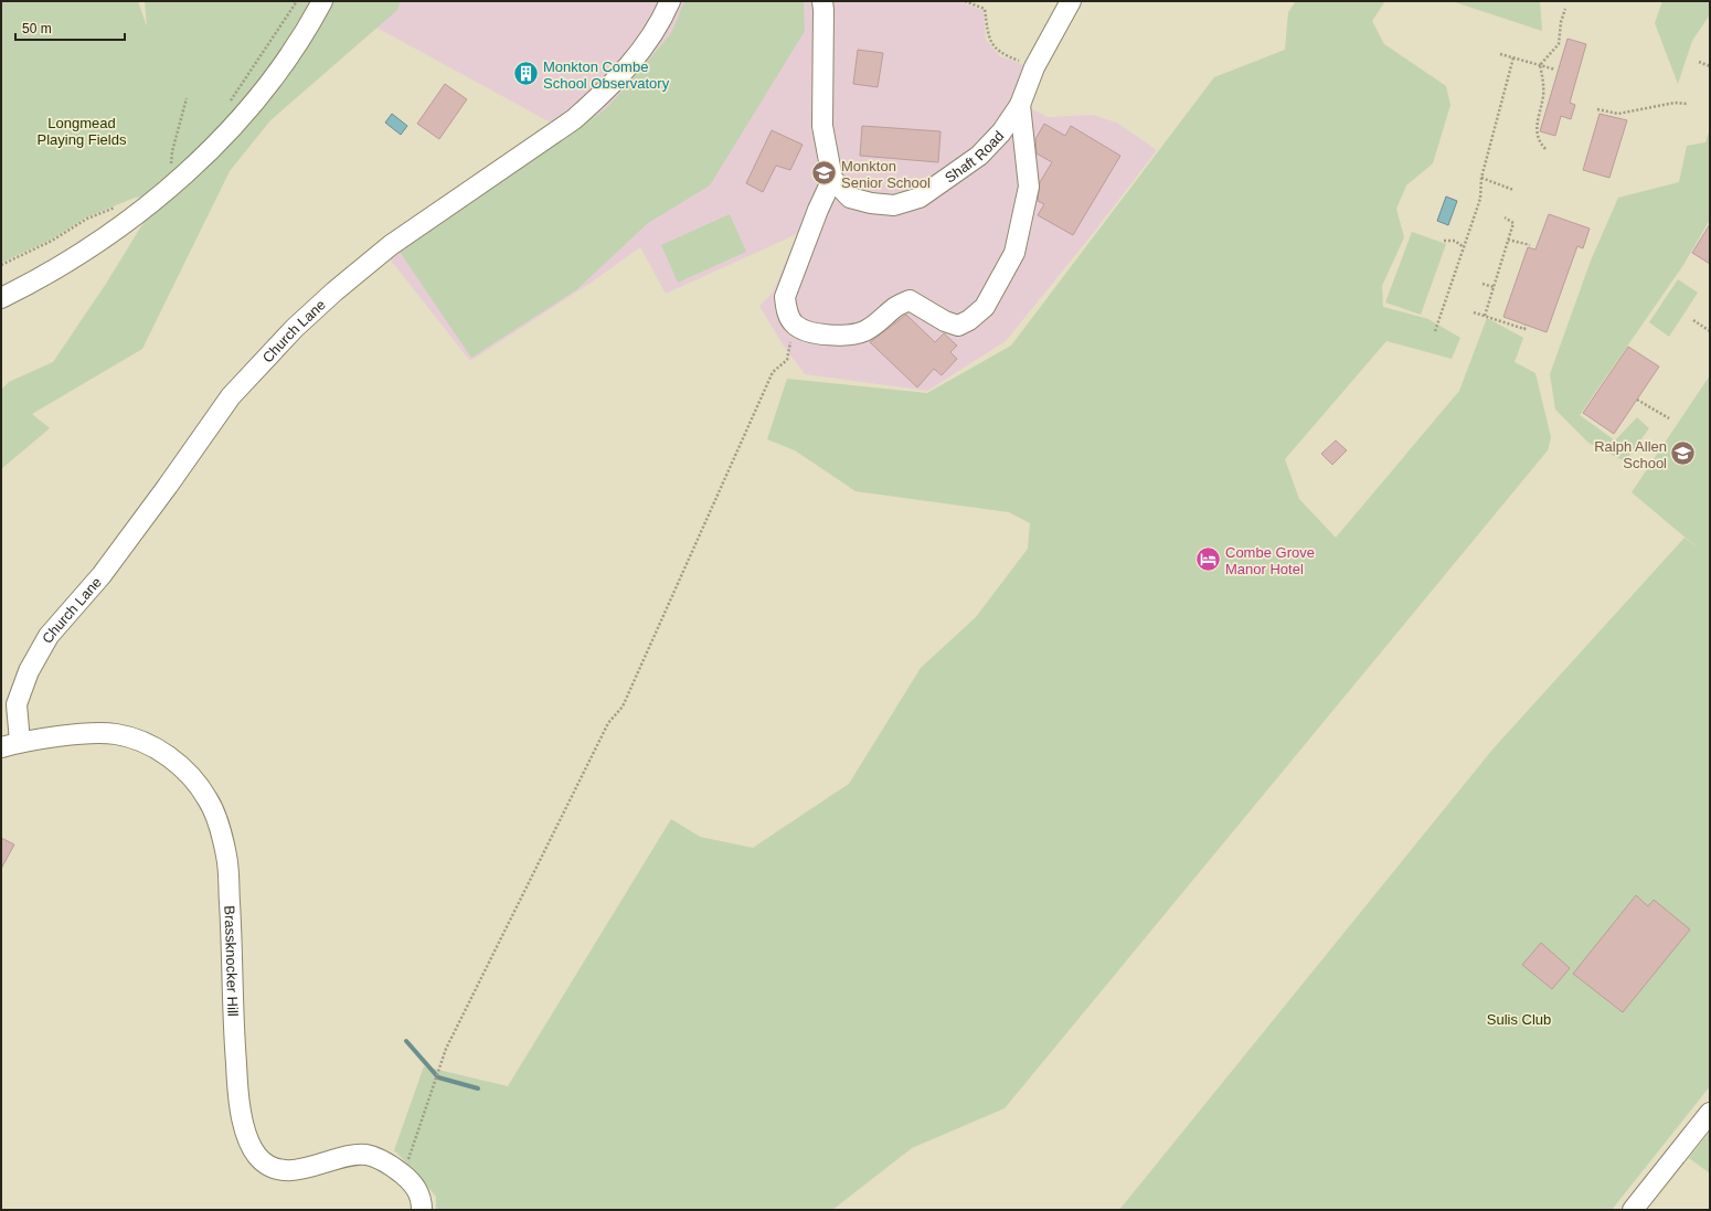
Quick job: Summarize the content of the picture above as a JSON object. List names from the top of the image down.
{
  "streets": {
    "street": ["Shaft Road", "Church Lane", "Brassknocker Hill"]
  },
  "crossings": [
    ["Church Lane", "Brassknocker Hill"]
  ],
  "parks": ["Longmead Playing Fields", "Sulis Club"],
  "places": {
    "building": ["Monkton Combe School Observatory"],
    "school or university": ["Monkton Senior School", "Ralph Allen School"],
    "hotel": ["Combe Grove Manor Hotel"]
  },
  "scale_bar": "50 m"
}
